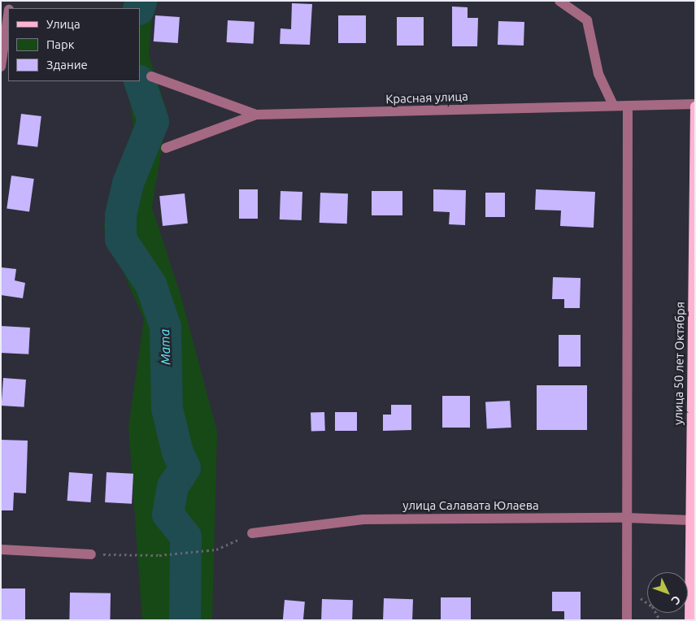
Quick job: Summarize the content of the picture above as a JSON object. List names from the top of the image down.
{
  "streets": {
    "main road": ["улица 50 лет Октября"],
    "street": ["Красная улица", "улица Салавата Юлаева"]
  },
  "crossings": [
    ["Красная улица", "улица 50 лет Октября"],
    ["улица 50 лет Октября", "улица Салавата Юлаева"]
  ],
  "water": ["Мата"],
  "legend": ["Улица", "Парк", "Здание"],
  "north": "bottom right"
}
